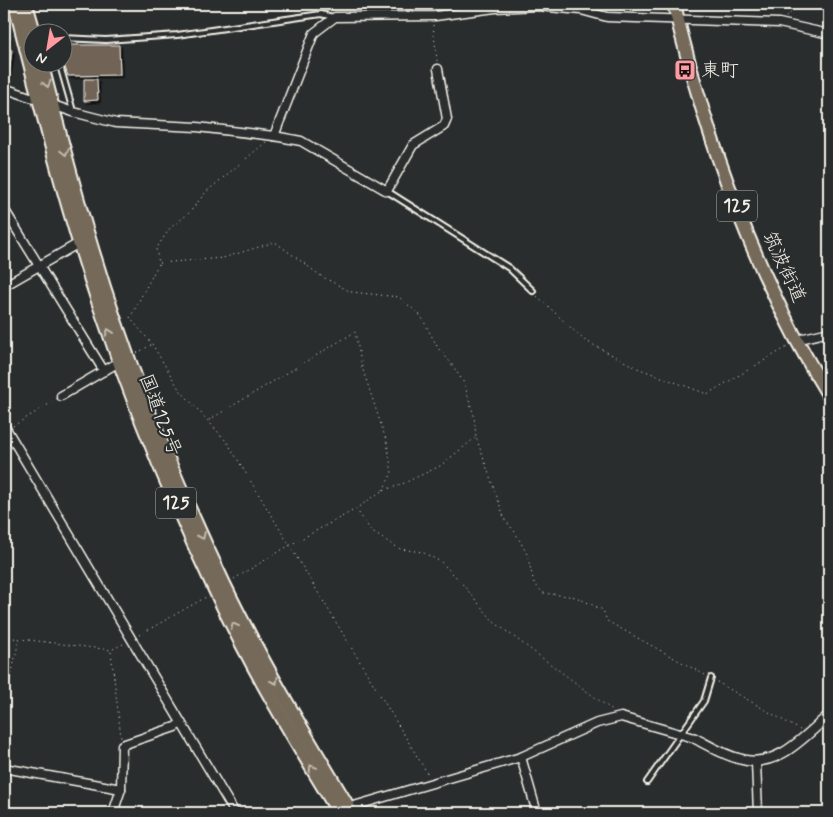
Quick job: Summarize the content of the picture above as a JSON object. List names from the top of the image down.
{
  "streets": {
    "highway": ["125", "筑波街道", "国道125号"]
  },
  "places": {
    "bus stop": ["東町"]
  },
  "north": "bottom left"
}
